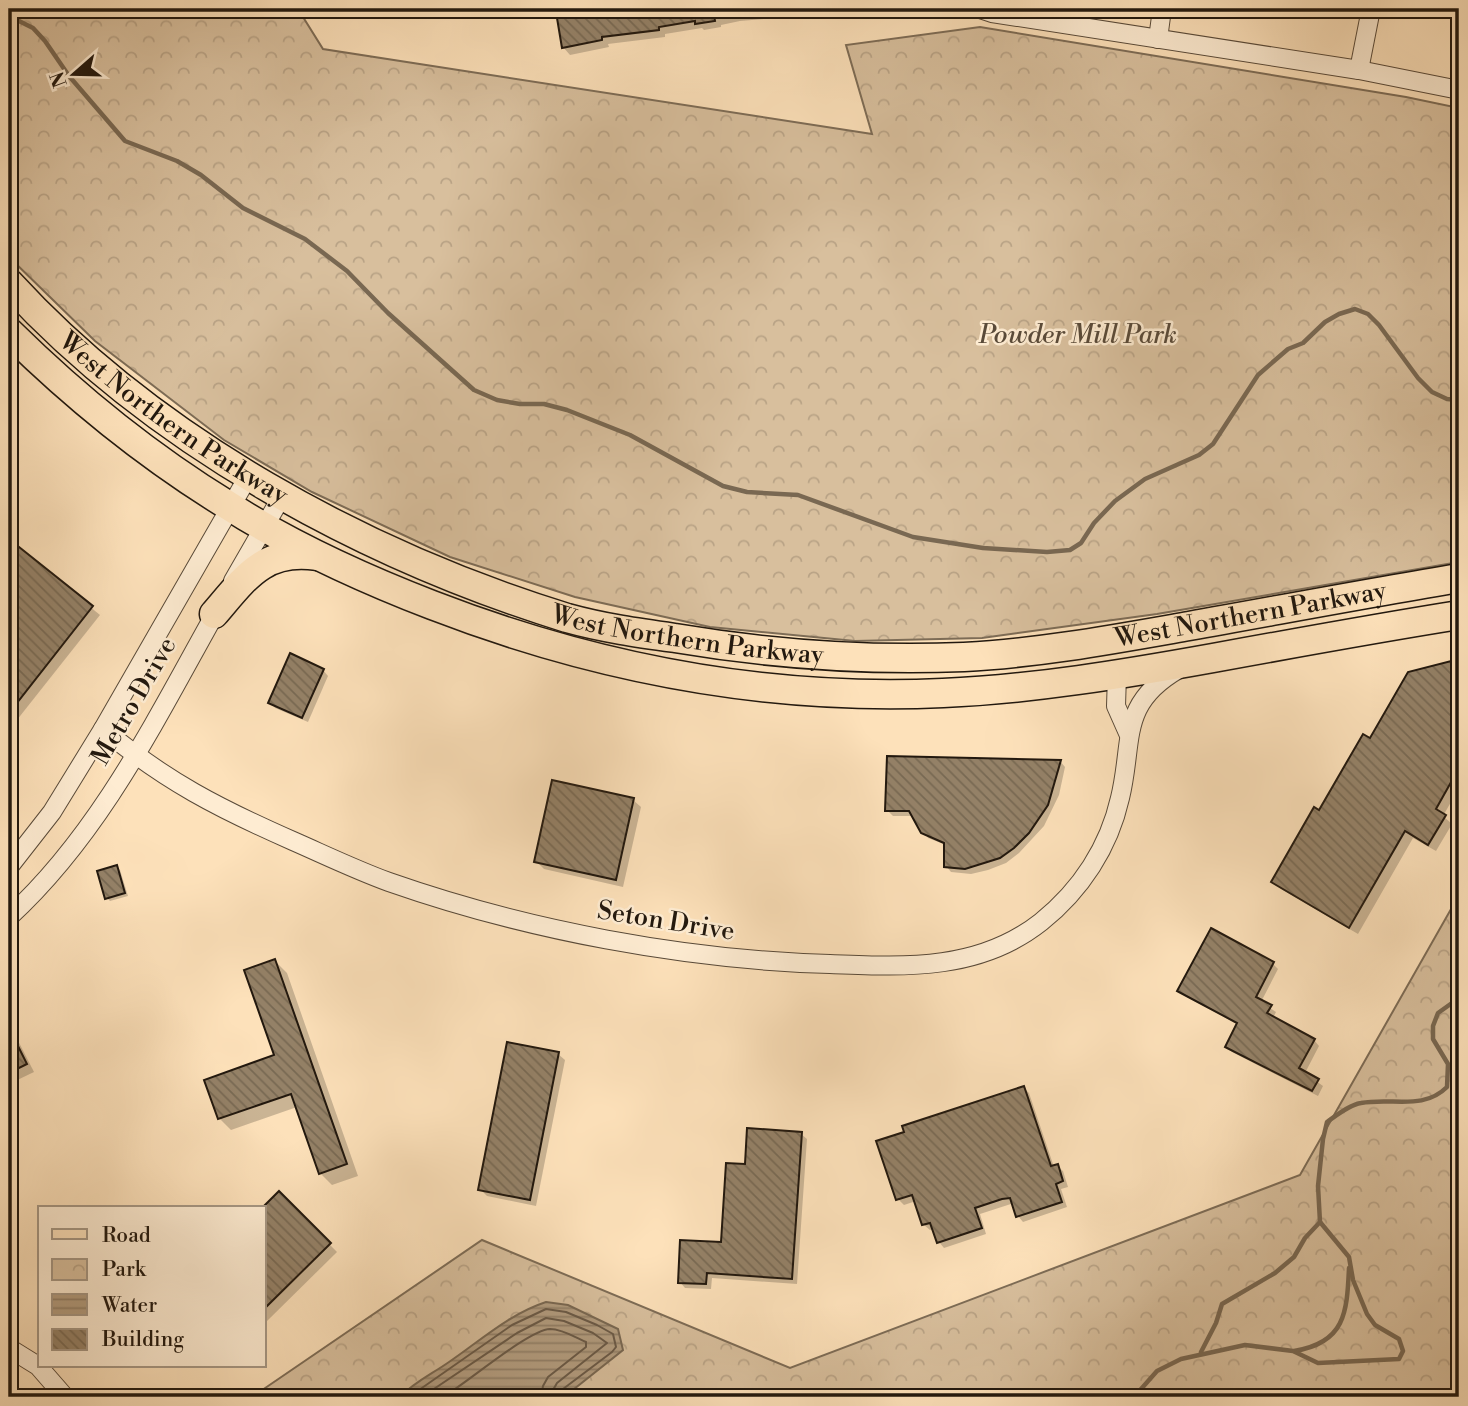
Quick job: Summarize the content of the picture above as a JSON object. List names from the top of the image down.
{
  "streets": {
    "main road": ["West Northern Parkway"],
    "street": ["Metro Drive", "Seton Drive"]
  },
  "crossings": [
    ["West Northern Parkway", "Metro Drive"],
    ["West Northern Parkway", "Seton Drive"],
    ["Metro Drive", "Seton Drive"]
  ],
  "parks": ["Powder Mill Park"],
  "legend": [
    "Road",
    "Park",
    "Water",
    "Building"
  ],
  "north": "left"
}
